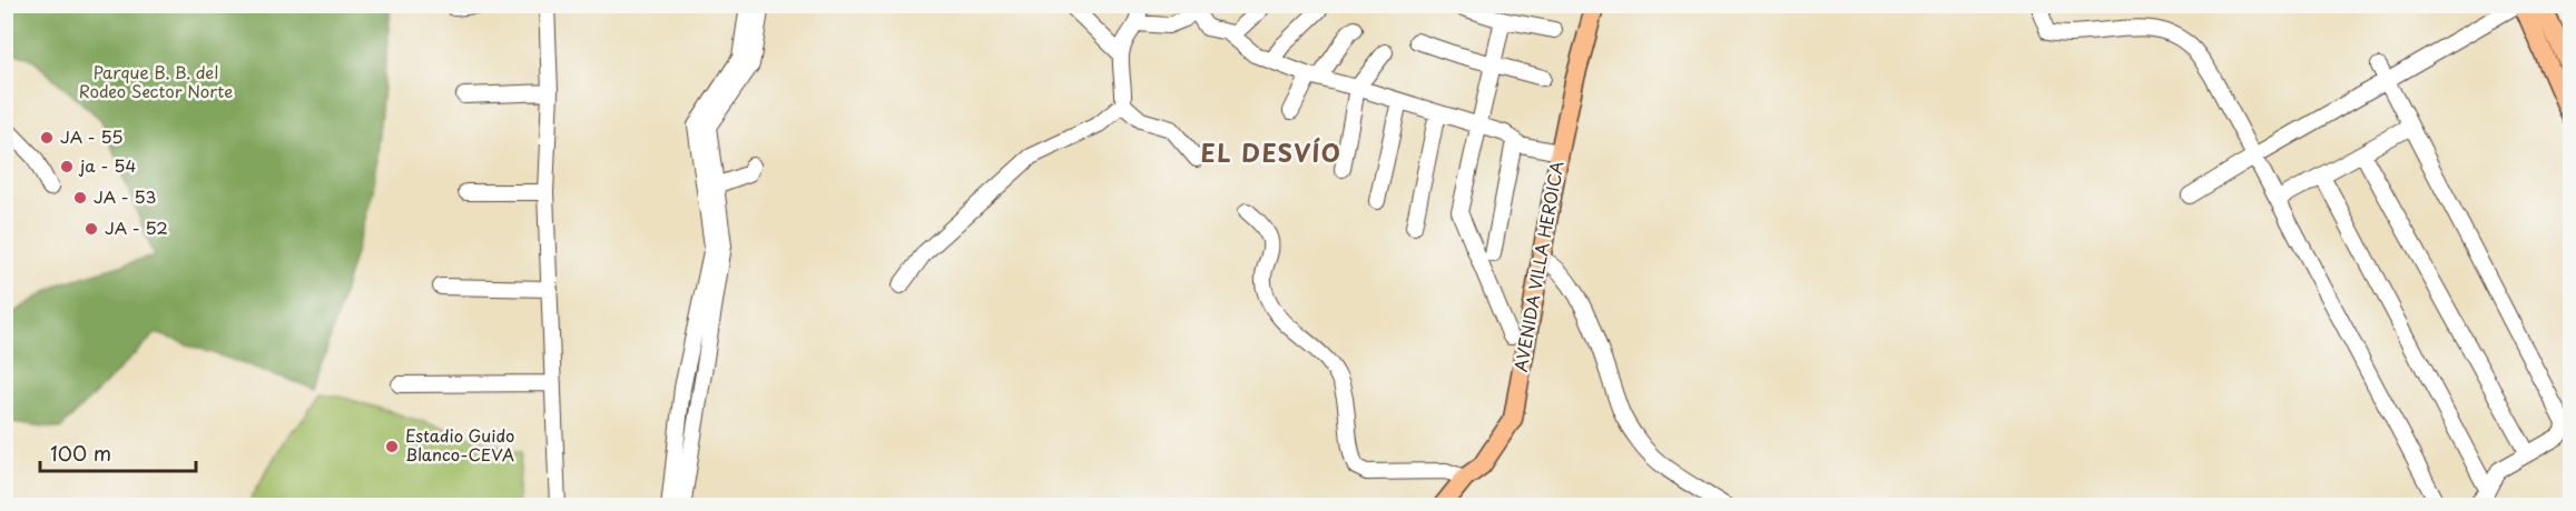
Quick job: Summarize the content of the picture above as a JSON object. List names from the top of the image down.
{
  "streets": {
    "main road": ["AVENIDA VILLA HEROICA"]
  },
  "districts": ["EL DESVÍO"],
  "parks": ["Parque B. B. del Rodeo Sector Norte"],
  "places": [
    "JA - 55",
    "ja - 54",
    "JA - 53",
    "JA - 52",
    "Estadio Guido Blanco-CEVA"
  ],
  "scale_bar": "100 m"
}
